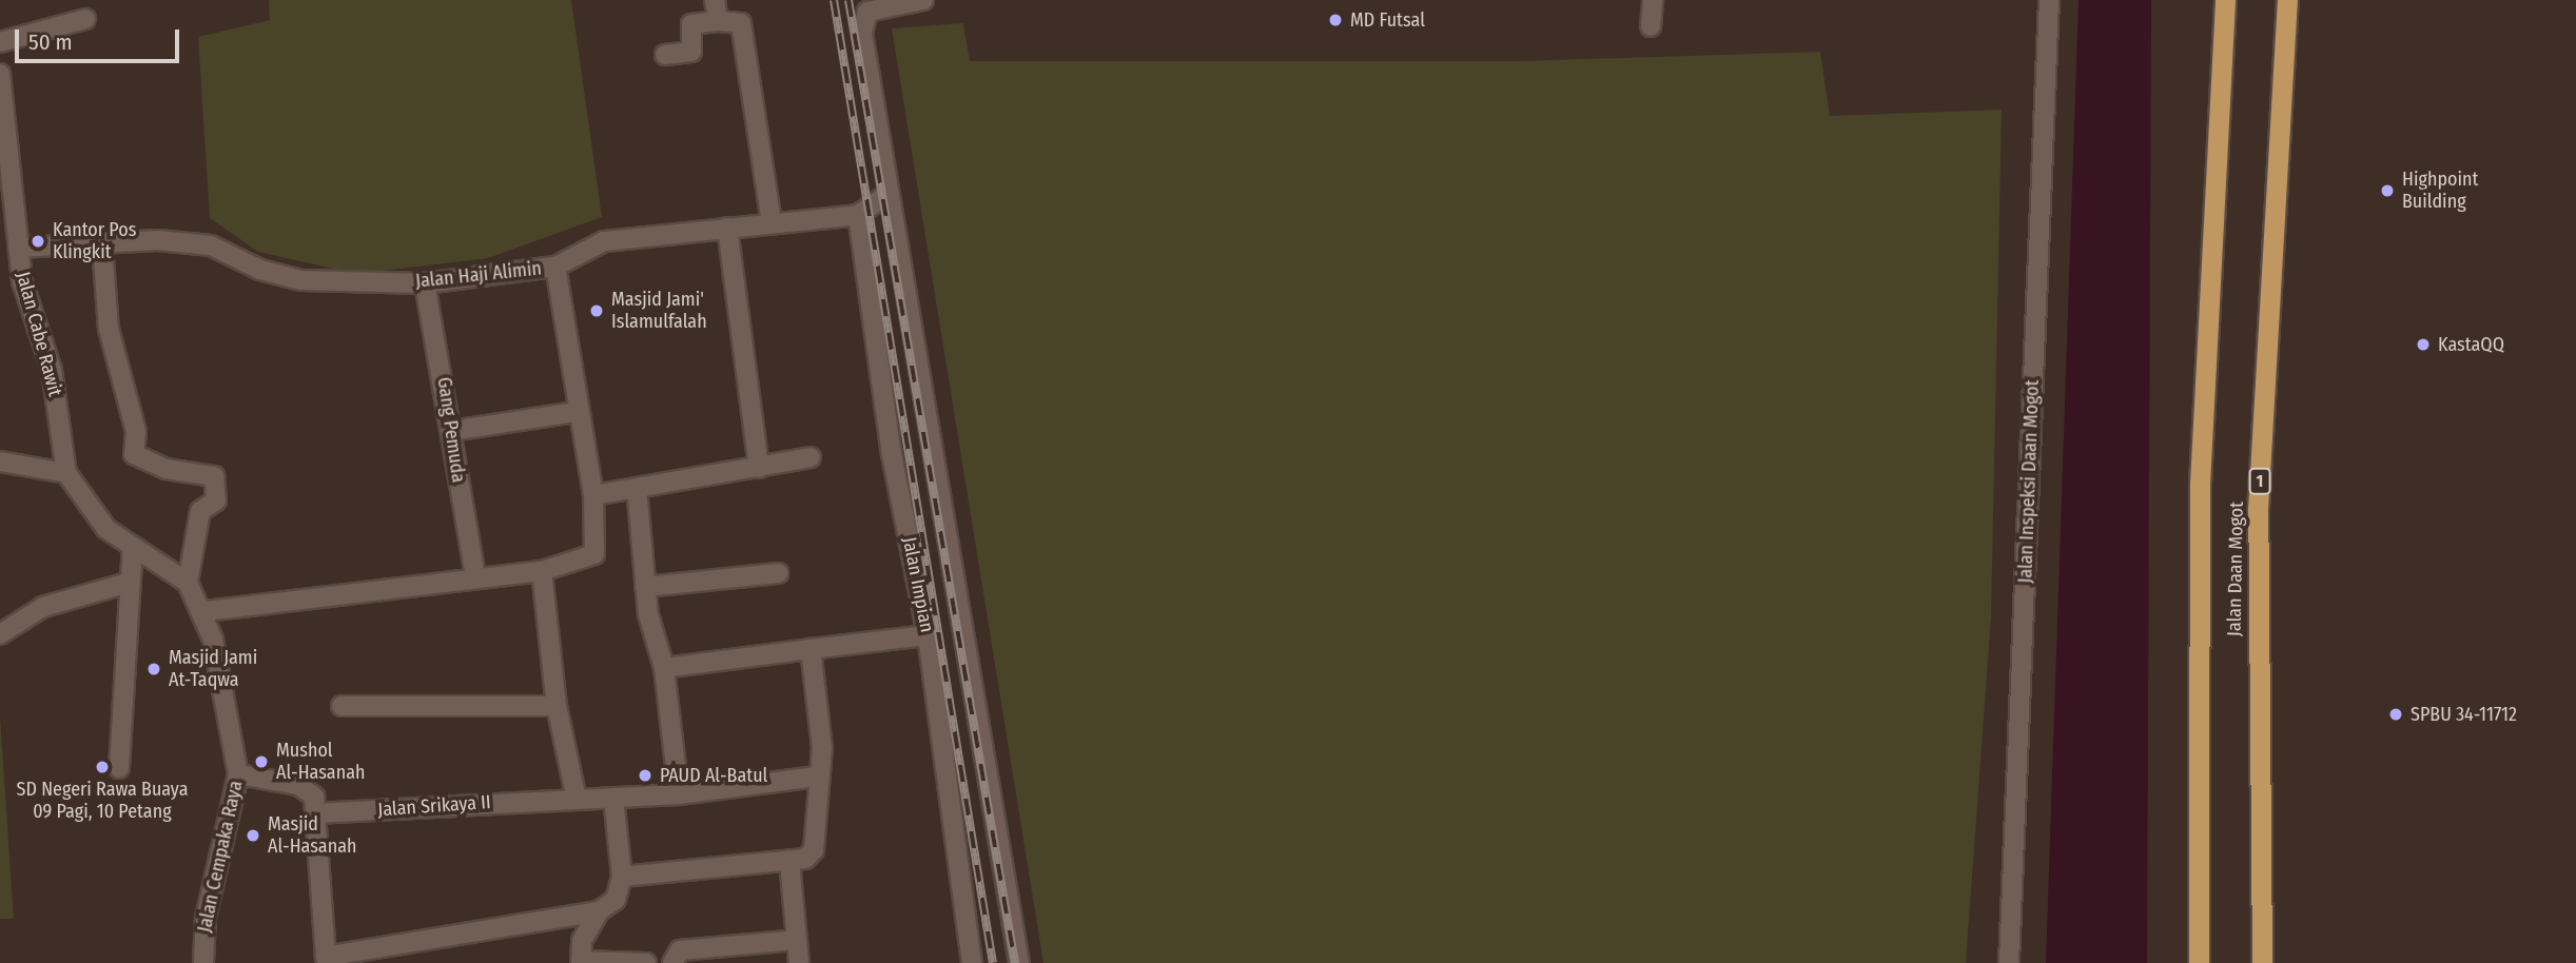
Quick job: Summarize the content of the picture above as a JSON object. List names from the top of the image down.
{
  "streets": {
    "highway": ["1", "Jalan Daan Mogot"],
    "street": [
      "Jalan Haji Alimin",
      "Jalan Cabe Rawit",
      "Gang Pemuda",
      "Jalan Inspeksi Daan Mogot",
      "Jalan Impian",
      "Jalan Srikaya II",
      "Jalan Cempaka Raya"
    ]
  },
  "crossings": [
    ["Jalan Haji Alimin", "Jalan Cabe Rawit"],
    ["Jalan Haji Alimin", "Gang Pemuda"],
    ["Jalan Haji Alimin", "Jalan Impian"],
    ["Jalan Cabe Rawit", "Jalan Cempaka Raya"]
  ],
  "places": [
    "MD Futsal",
    "Highpoint Building",
    "Kantor Pos Klingkit",
    "Masjid Jami' Islamulfalah",
    "KastaQQ",
    "Masjid Jami At-Taqwa",
    "SPBU 34-11712",
    "Mushol Al-Hasanah",
    "SD Negeri Rawa Buaya 09 Pagi, 10 Petang",
    "PAUD Al-Batul",
    "Masjid Al-Hasanah"
  ],
  "scale_bar": "50 m"
}
